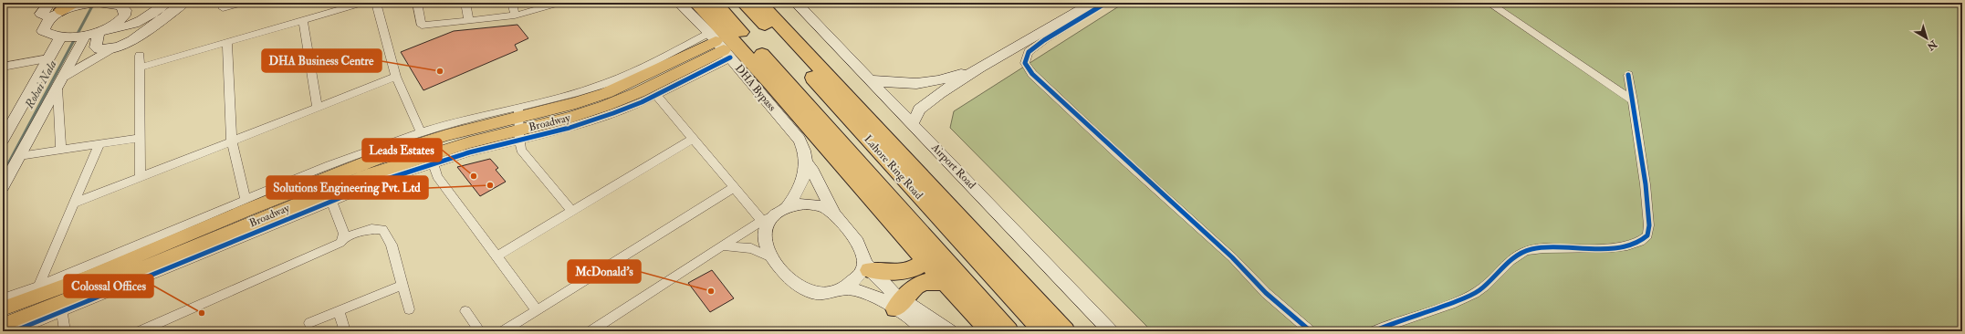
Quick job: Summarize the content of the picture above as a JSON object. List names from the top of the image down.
{
  "streets": {
    "highway": ["Lahore Ring Road"],
    "main road": ["DHA Bypass", "Broadway", "Airport Road"]
  },
  "crossings": [
    ["DHA Bypass", "Broadway"]
  ],
  "water": ["Rohai Nala"],
  "places": [
    "DHA Business Centre",
    "Leads Estates",
    "Solutions Engineering Pvt. Ltd",
    "McDonald's",
    "Colossal Offices"
  ],
  "north": "bottom right"
}
